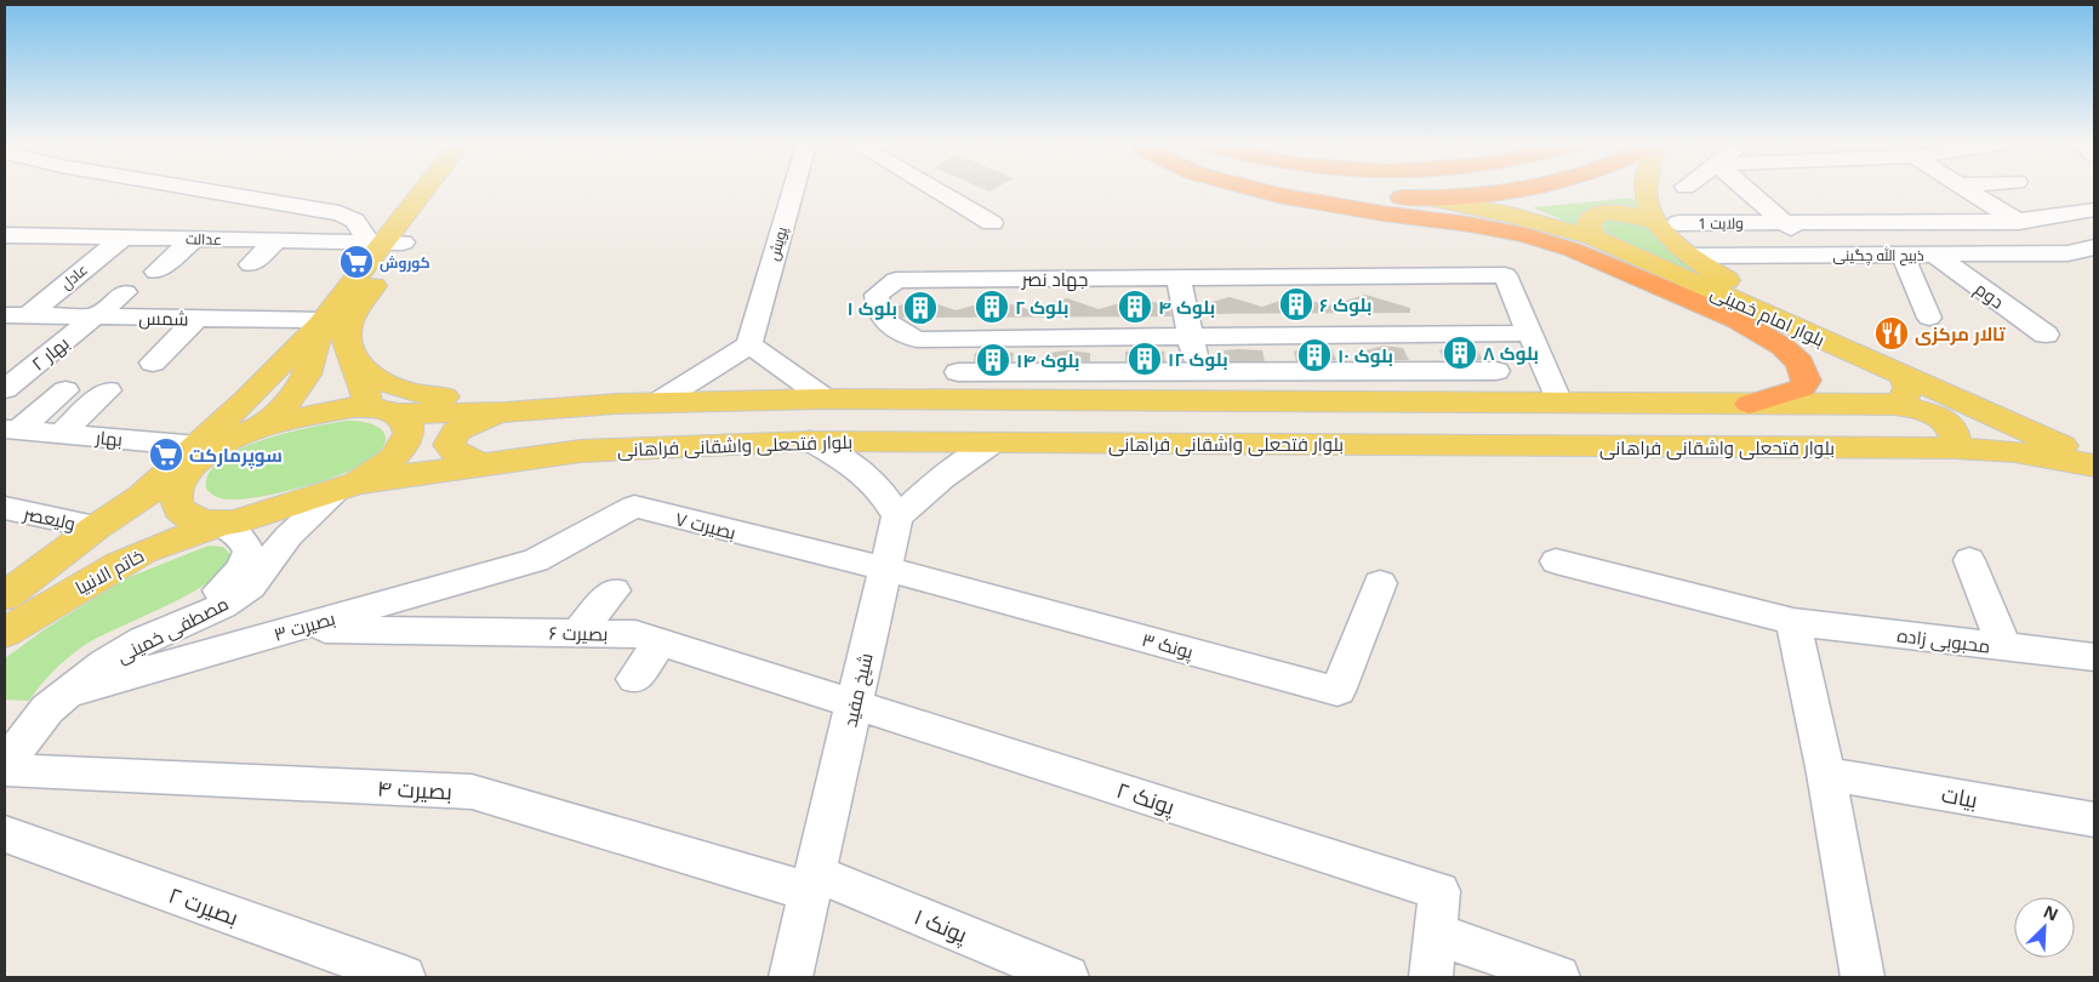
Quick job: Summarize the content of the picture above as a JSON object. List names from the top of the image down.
{
  "streets": {
    "main road": ["بلوار امام خمینی", "بلوار فتحعلی واشقانی فراهانی", "خاتم الانبیا"],
    "street": [
      "ولایت 1",
      "عدالت",
      "پویش",
      "ذبیح الله چگینی",
      "عادل",
      "جهاد نصر",
      "دوم",
      "شمس",
      "بهار ۲",
      "بهار",
      "ولیعصر",
      "بصیرت ۷",
      "بصیرت ۳",
      "مصطفی خمینی",
      "بصیرت ۶",
      "محبوبی زاده",
      "پونک ۳",
      "شیخ مفید",
      "بصیرت ۴",
      "بیات",
      "پونک ۲",
      "بصیرت ۲",
      "پونک ۱"
    ]
  },
  "crossings": [
    ["ولایت 1", "بلوار امام خمینی"],
    ["عدالت", "عادل"],
    ["ذبیح الله چگینی", "دوم"],
    ["ذبیح الله چگینی", "بلوار امام خمینی"],
    ["عادل", "شمس"],
    ["شمس", "بهار ۲"],
    ["بهار", "خاتم الانبیا"],
    ["بلوار فتحعلی واشقانی فراهانی", "مصطفی خمینی"],
    ["ولیعصر", "خاتم الانبیا"],
    ["بصیرت ۷", "بصیرت ۳"],
    ["بصیرت ۷", "پونک ۳"],
    ["بصیرت ۷", "شیخ مفید"],
    ["خاتم الانبیا", "مصطفی خمینی"],
    ["بصیرت ۳", "مصطفی خمینی"],
    ["بصیرت ۳", "بصیرت ۶"],
    ["بصیرت ۶", "شیخ مفید"],
    ["بصیرت ۶", "پونک ۲"],
    ["پونک ۳", "شیخ مفید"],
    ["شیخ مفید", "بصیرت ۴"],
    ["شیخ مفید", "پونک ۲"],
    ["شیخ مفید", "پونک ۱"],
    ["بصیرت ۴", "پونک ۱"]
  ],
  "places": {
    "supermarket": ["کوروش", "سوپرمارکت"],
    "building": [
      "بلوک ۶",
      "بلوک ۲",
      "بلوک ۴",
      "بلوک ۱",
      "بلوک ۸",
      "بلوک ۱۰",
      "بلوک ۱۲",
      "بلوک ۱۴"
    ],
    "restaurant": ["تالار مرکزی"]
  },
  "north": "top right"
}
